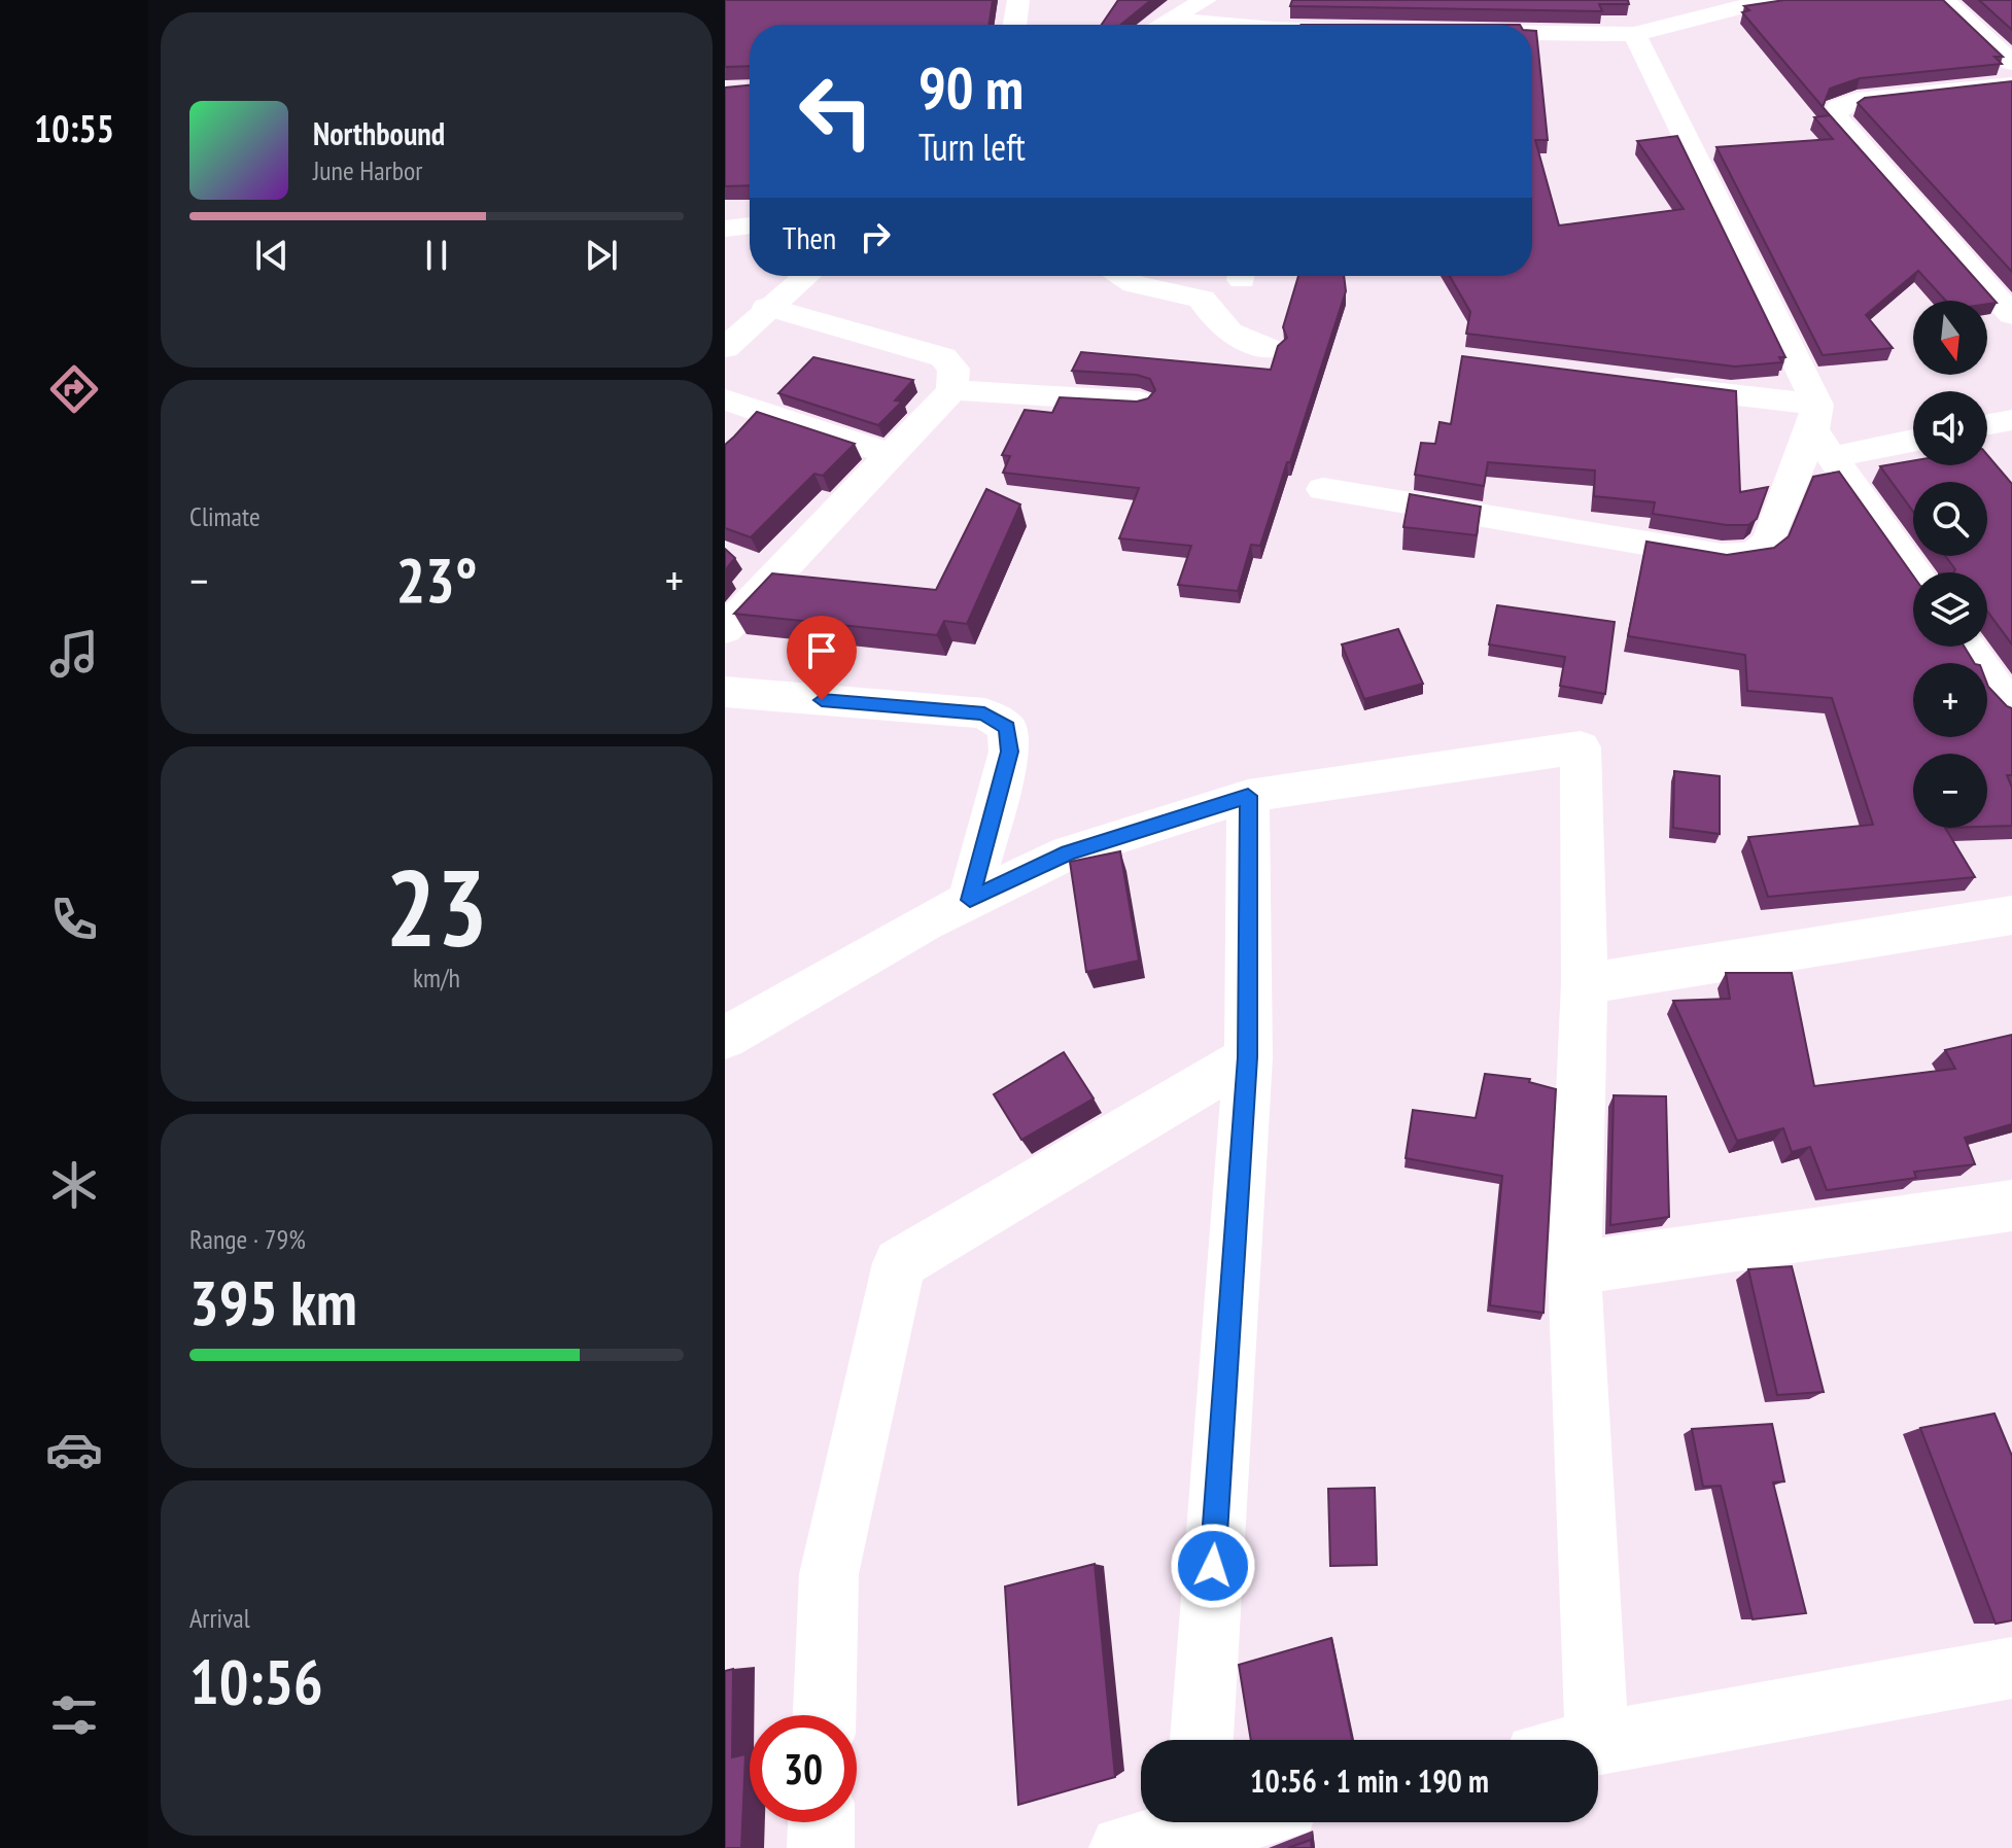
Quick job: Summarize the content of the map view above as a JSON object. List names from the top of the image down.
{
  "north": "bottom",
  "page": {
    "tabs": "10:55",
    "turn": ["90 m", "Turn left"],
    "song": ["Northbound", "June Harbor"],
    "then": "Then",
    "map_buttons": ["+", "−"],
    "tile": [
      "Climate",
      ["23", "km/h"],
      ["Range · 79%", "395 km"],
      ["Arrival", "10:56"]
    ],
    "heat": ["−", "23°", "+"],
    "limit": "30",
    "trip": "10:56 · 1 min · 190 m"
  }
}
